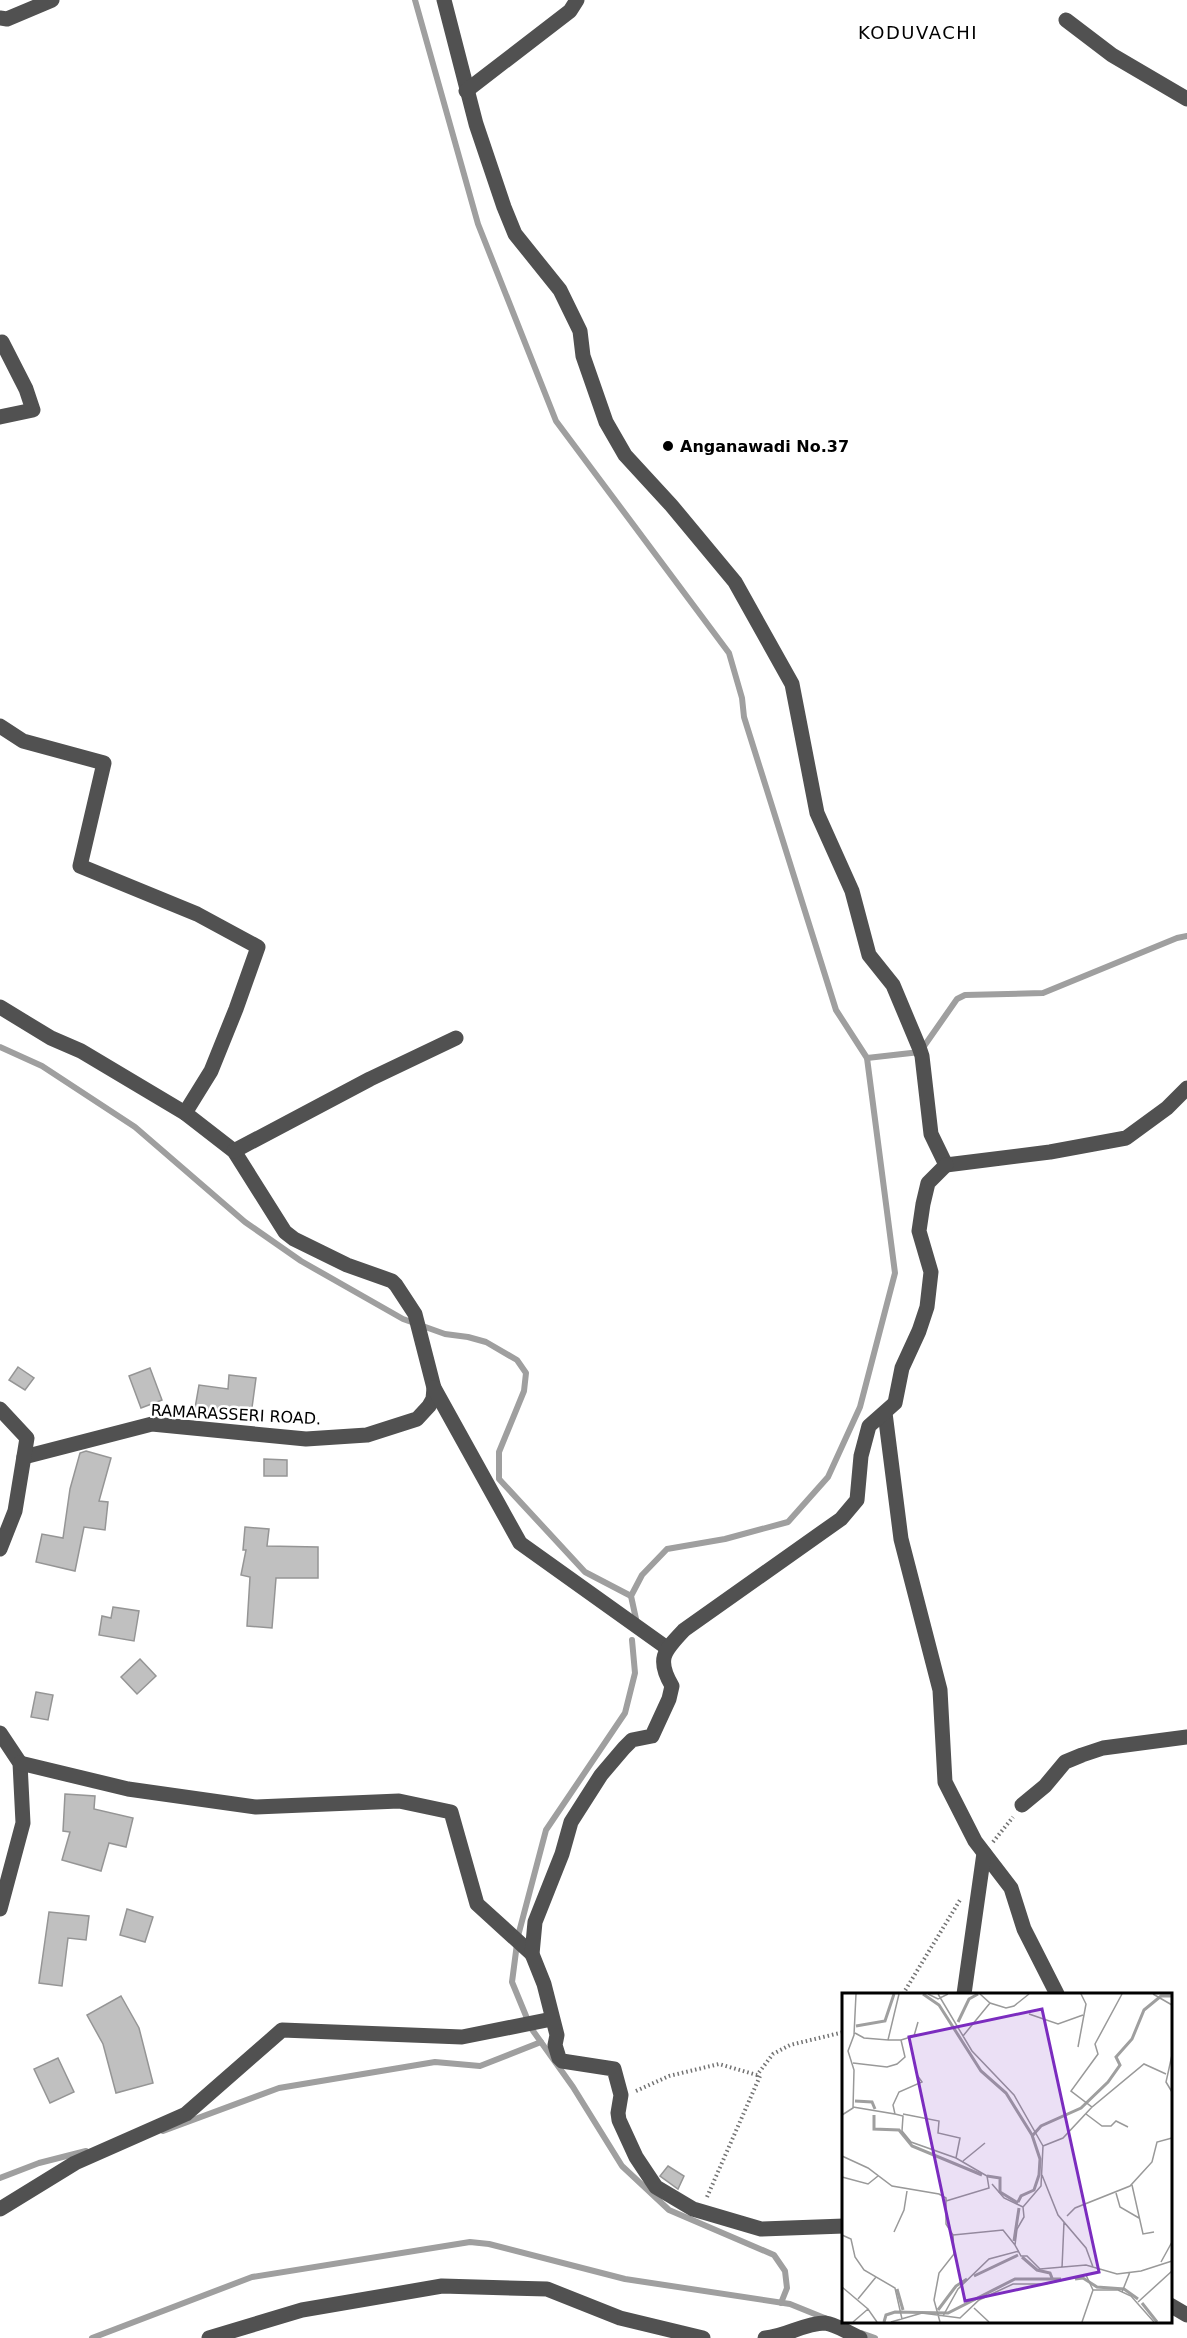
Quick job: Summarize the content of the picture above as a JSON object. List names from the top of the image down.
{
  "streets": {
    "street": ["RAMARASSERI ROAD."]
  },
  "districts": ["KODUVACHI"],
  "places": ["Anganawadi No.37"]
}
